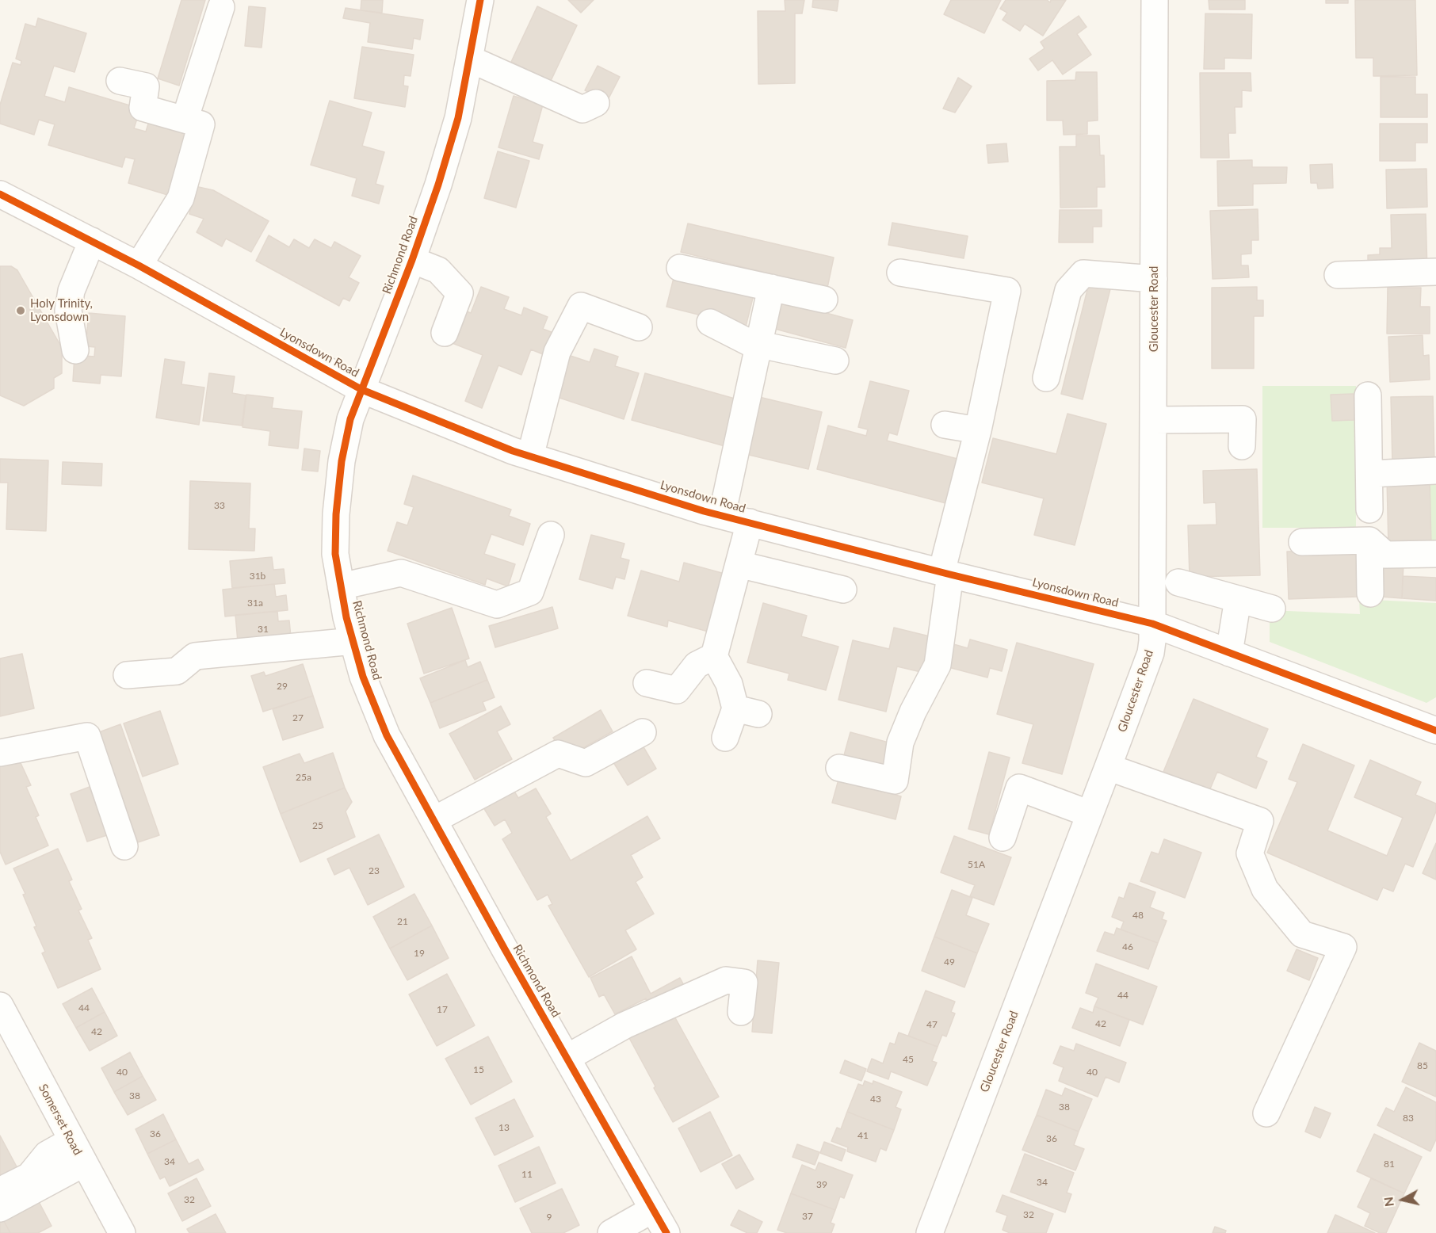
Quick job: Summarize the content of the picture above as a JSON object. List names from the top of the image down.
{
  "streets": {
    "street": [
      "Richmond Road",
      "Gloucester Road",
      "Lyonsdown Road",
      "Somerset Road"
    ]
  },
  "crossings": [
    ["Richmond Road", "Lyonsdown Road"],
    ["Gloucester Road", "Lyonsdown Road"]
  ],
  "places": ["Holy Trinity, Lyonsdown"],
  "house_numbers": [
    "33",
    "31b",
    "31a",
    "31",
    "29",
    "27",
    "25a",
    "25",
    "51A",
    "23",
    "48",
    "21",
    "46",
    "19",
    "49",
    "44",
    "44",
    "17",
    "42",
    "47",
    "42",
    "45",
    "85",
    "15",
    "40",
    "40",
    "38",
    "43",
    "38",
    "83",
    "13",
    "36",
    "41",
    "36",
    "34",
    "81",
    "11",
    "34",
    "39",
    "32",
    "32",
    "37",
    "9"
  ],
  "north": "left"
}
